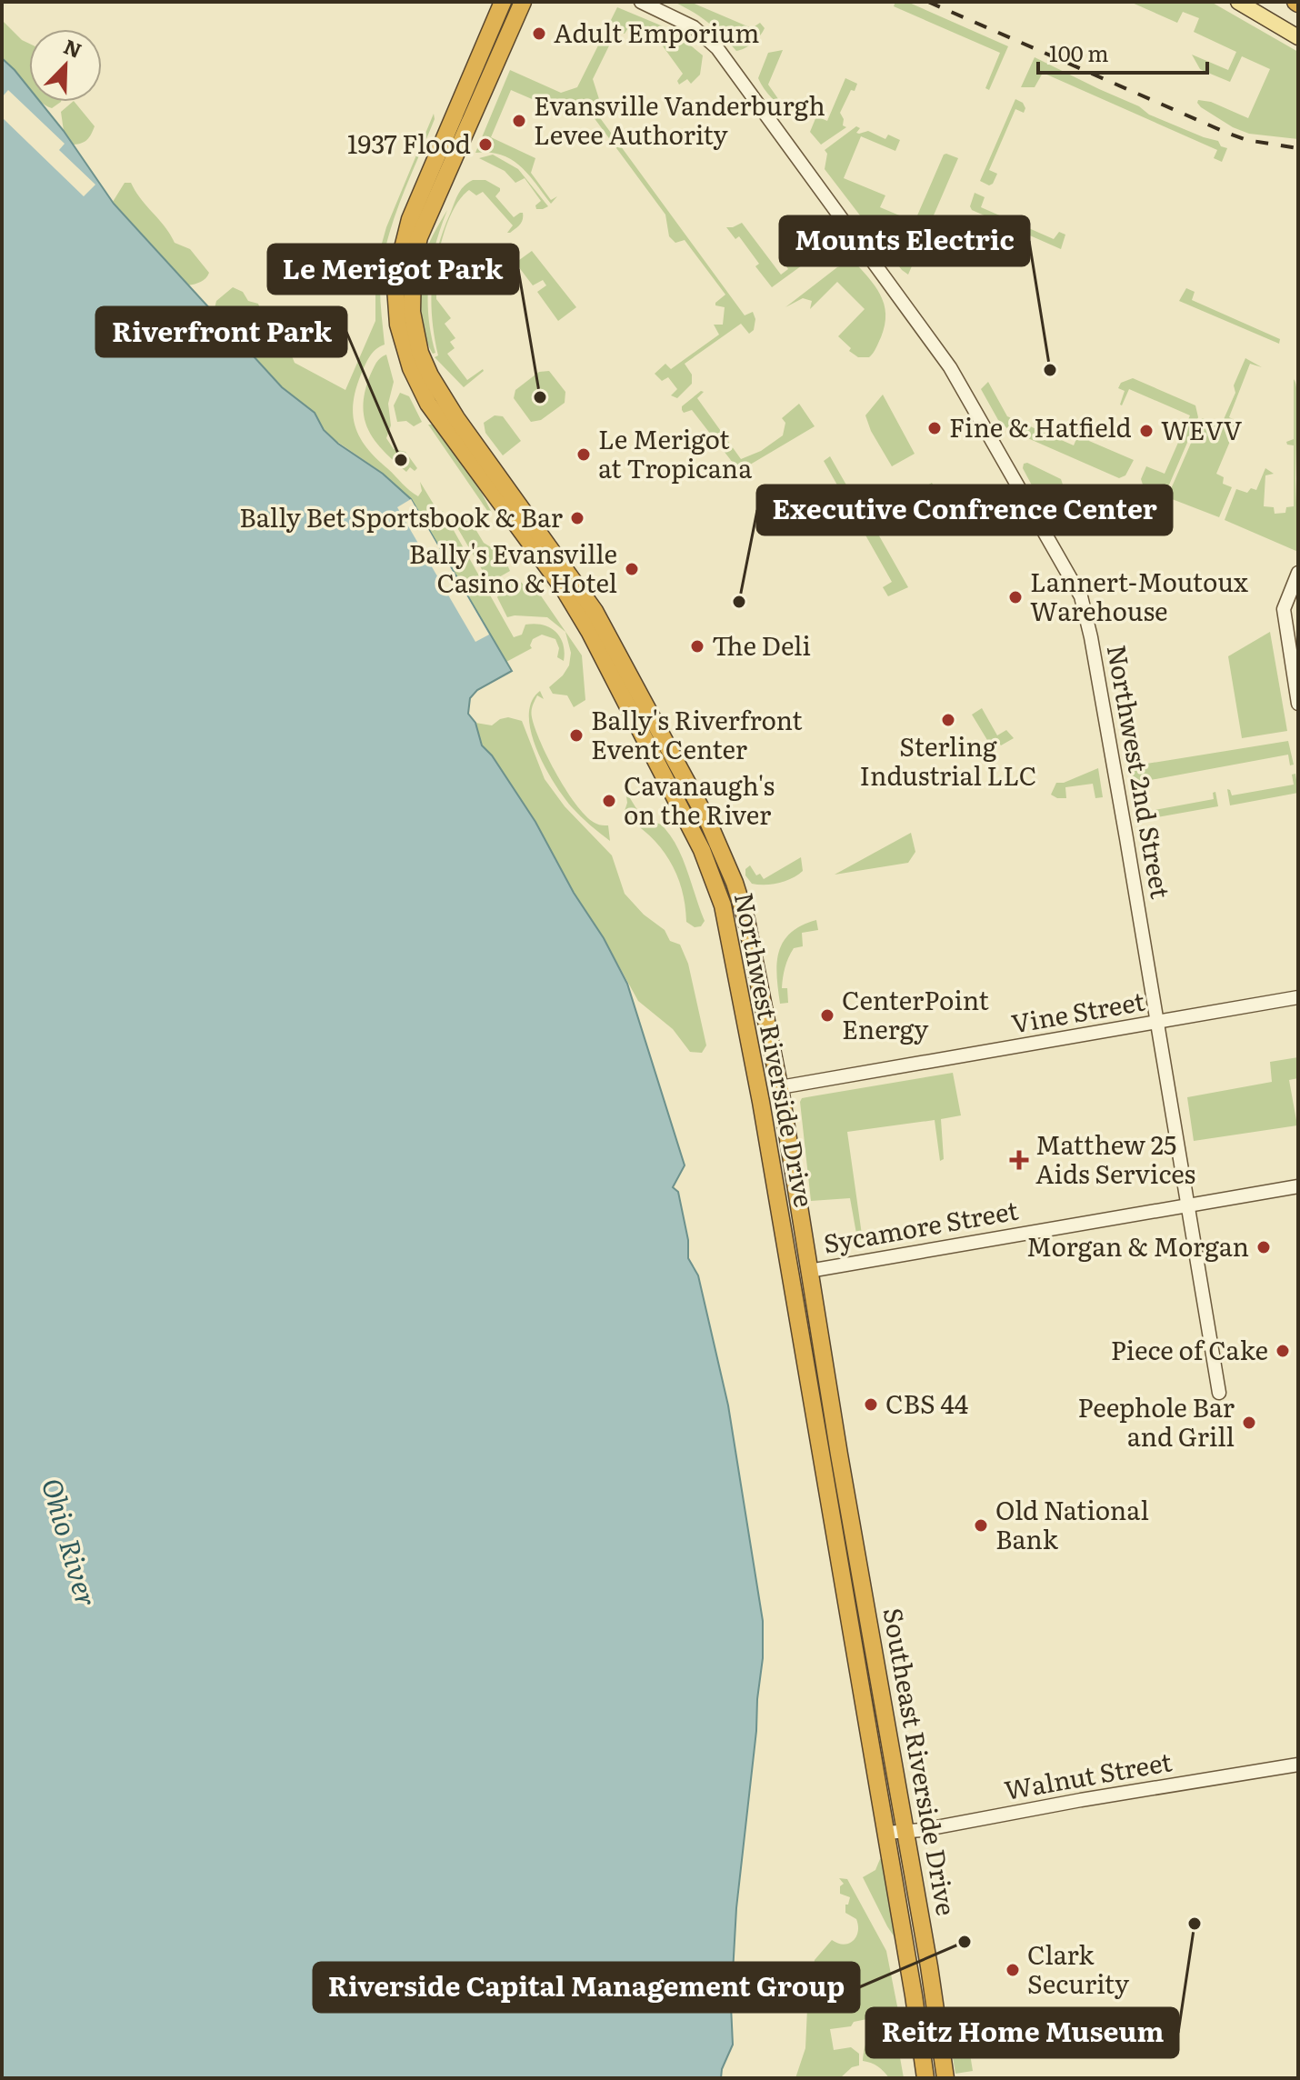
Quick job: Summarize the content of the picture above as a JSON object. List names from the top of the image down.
{
  "streets": {
    "highway": ["Northwest Riverside Drive", "Southeast Riverside Drive"],
    "main road": [
      "Northwest 2nd Street",
      "Vine Street",
      "Sycamore Street",
      "Walnut Street"
    ]
  },
  "crossings": [
    ["Northwest 2nd Street", "Vine Street"],
    ["Northwest 2nd Street", "Sycamore Street"],
    ["Vine Street", "Northwest Riverside Drive"],
    ["Northwest Riverside Drive", "Sycamore Street"],
    ["Northwest Riverside Drive", "Southeast Riverside Drive"],
    ["Southeast Riverside Drive", "Walnut Street"]
  ],
  "water": ["Ohio River"],
  "places": {
    "other": [
      "Adult Emporium",
      "Evansville Vanderburgh Levee Authority",
      "1937 Flood",
      "Mounts Electric",
      "Le Merigot Park",
      "Fine & Hatfield",
      "WEVV",
      "Le Merigot at Tropicana",
      "Riverfront Park",
      "Bally Bet Sportsbook & Bar",
      "Bally's Evansville Casino & Hotel",
      "Lannert-Moutoux Warehouse",
      "Executive Confrence Center",
      "The Deli",
      "Sterling Industrial LLC",
      "Bally's Riverfront Event Center",
      "Cavanaugh's on the River",
      "CenterPoint Energy",
      "Morgan & Morgan",
      "Piece of Cake",
      "CBS 44",
      "Peephole Bar and Grill",
      "Old National Bank",
      "Reitz Home Museum",
      "Riverside Capital Management Group",
      "Clark Security"
    ],
    "health": ["Matthew 25 Aids Services"]
  },
  "scale_bar": "100 m",
  "north": "top right"
}
